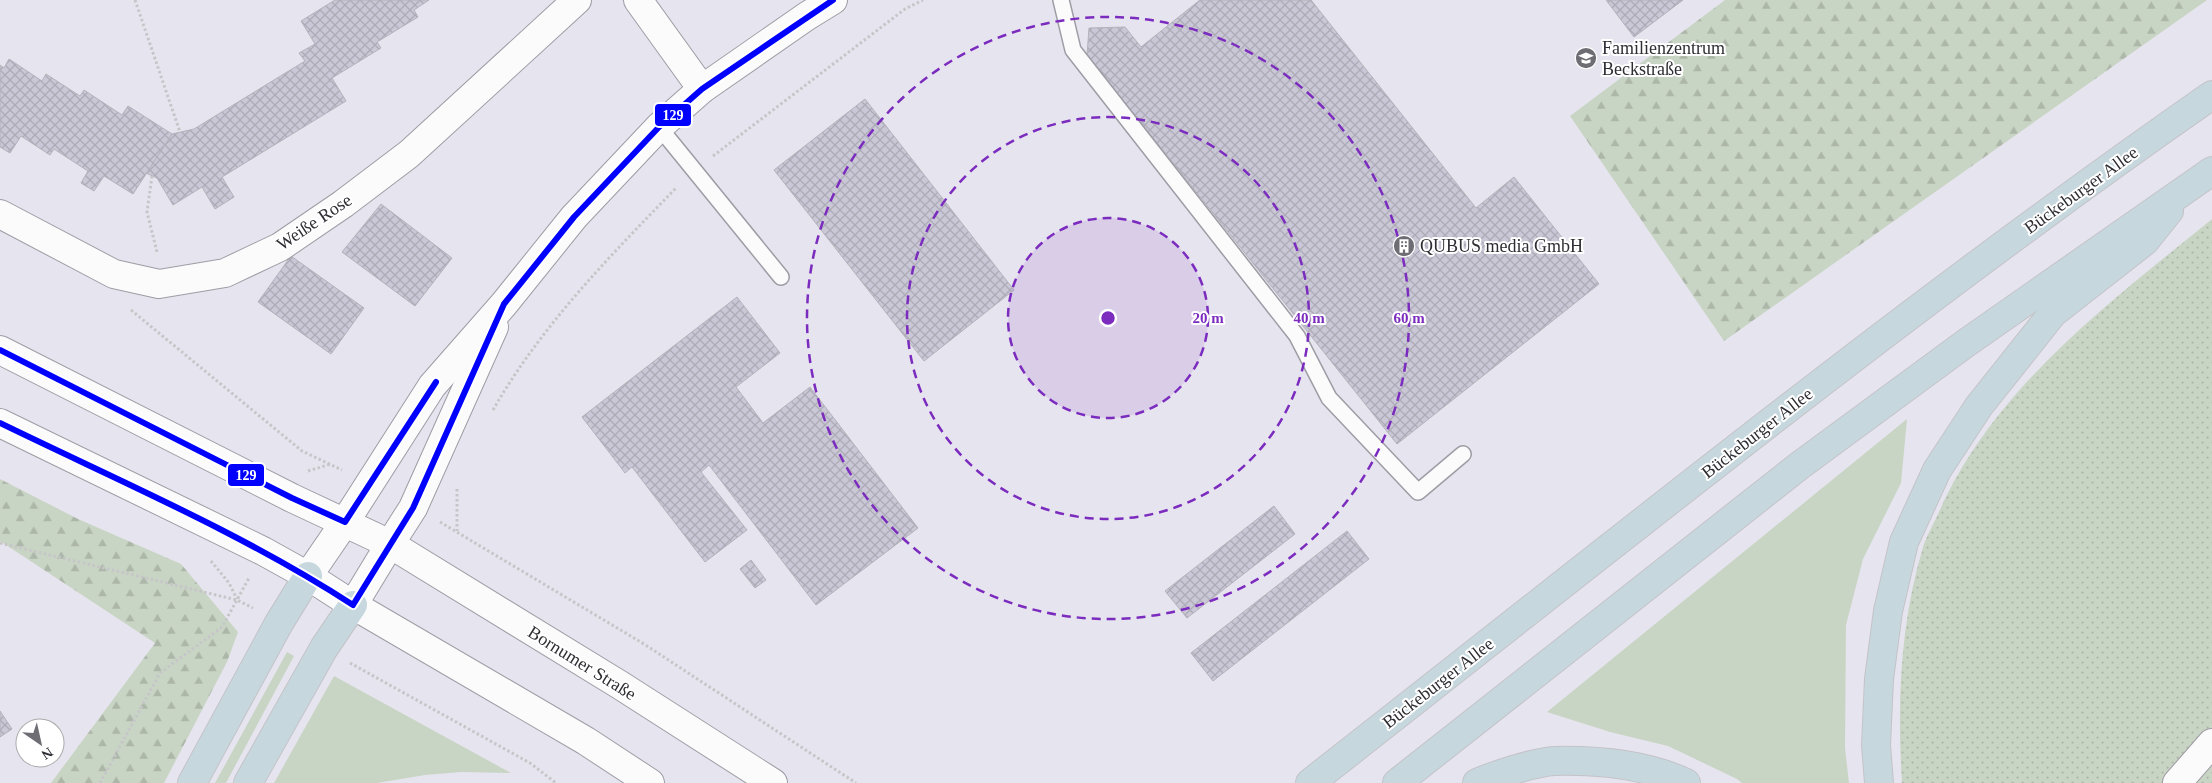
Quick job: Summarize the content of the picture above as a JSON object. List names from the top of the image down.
{
  "streets": {
    "highway": ["Bückeburger Allee"],
    "street": ["Weiße Rose", "Bornumer Straße"]
  },
  "places": {
    "school or university": ["Familienzentrum Beckstraße"],
    "building": ["QUBUS media GmbH"]
  },
  "lines": ["transit line 129"],
  "north": "bottom right",
  "rings": ["20 m", "40 m", "60 m"]
}
